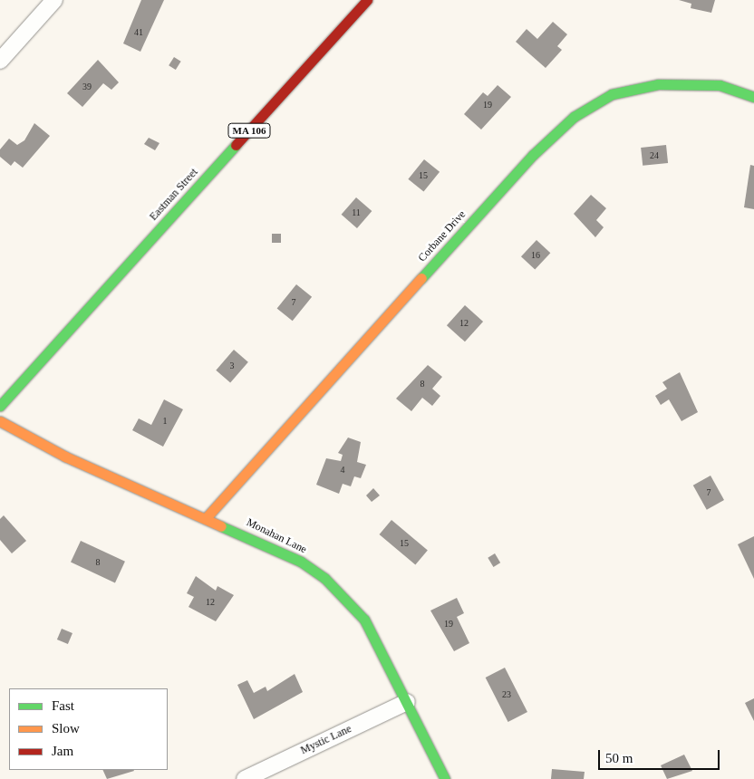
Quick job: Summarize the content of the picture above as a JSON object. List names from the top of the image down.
{
  "streets": {
    "street": [
      "MA 106",
      "Eastman Street",
      "Corbane Drive",
      "Monahan Lane",
      "Mystic Lane"
    ]
  },
  "crossings": [
    ["Corbane Drive", "Monahan Lane"],
    ["Monahan Lane", "Mystic Lane"]
  ],
  "house_numbers": [
    "41",
    "39",
    "19",
    "24",
    "15",
    "11",
    "16",
    "7",
    "12",
    "3",
    "8",
    "1",
    "4",
    "7",
    "15",
    "8",
    "12",
    "19",
    "23"
  ],
  "legend": ["Fast", "Slow", "Jam"],
  "scale_bar": "50 m"
}
